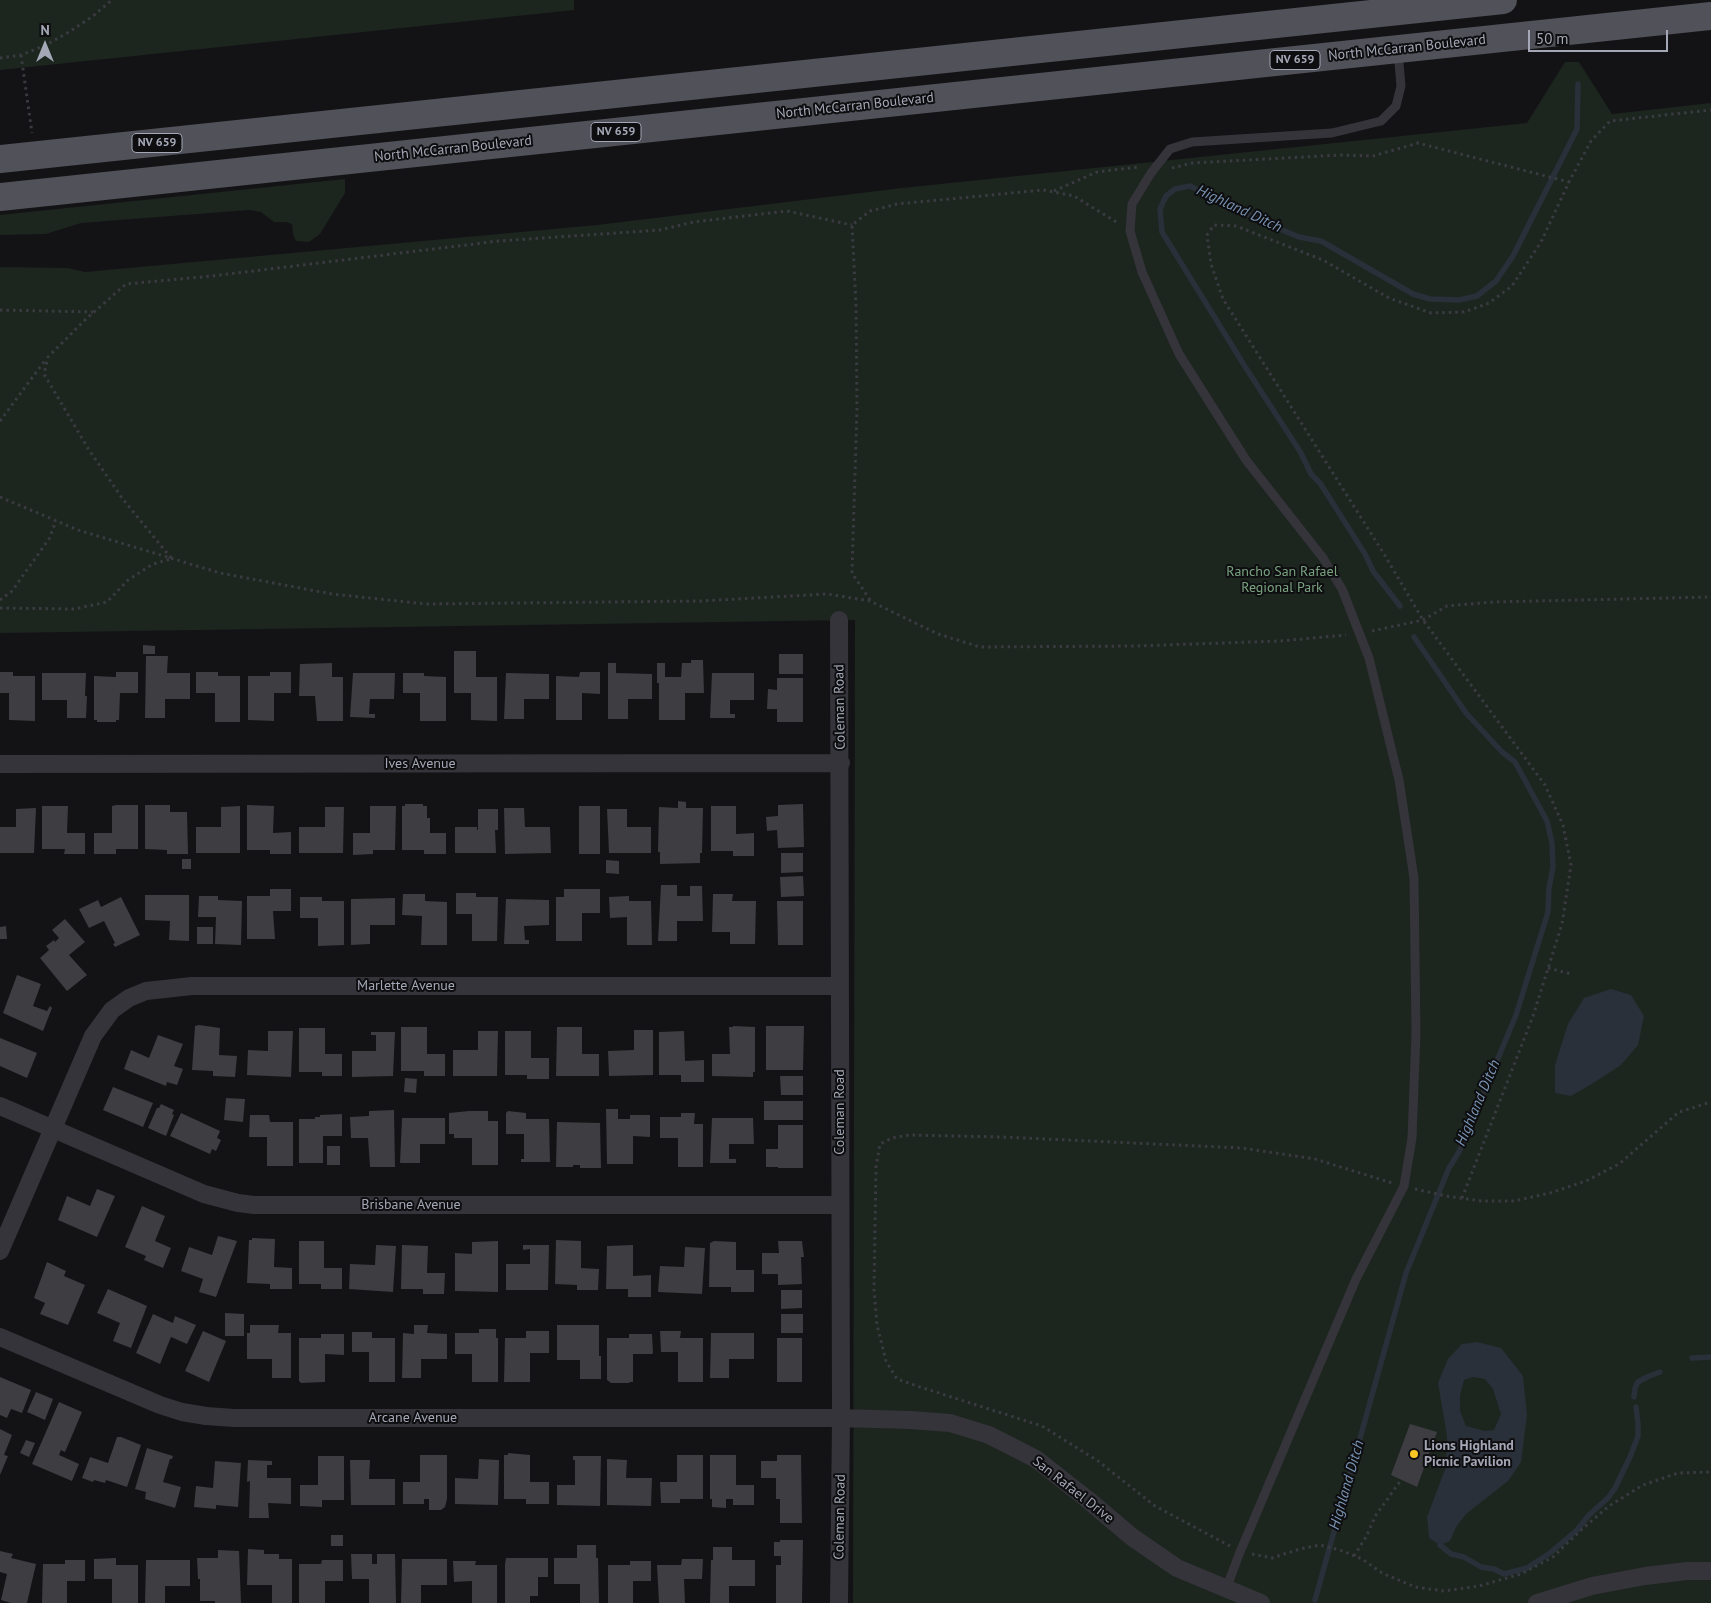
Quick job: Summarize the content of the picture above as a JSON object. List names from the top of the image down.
{
  "streets": {
    "main road": ["North McCarran Boulevard", "NV 659"],
    "street": [
      "Coleman Road",
      "Ives Avenue",
      "Marlette Avenue",
      "Brisbane Avenue",
      "Arcane Avenue",
      "San Rafael Drive"
    ]
  },
  "crossings": [
    ["Coleman Road", "Ives Avenue"],
    ["Coleman Road", "Marlette Avenue"],
    ["Coleman Road", "Brisbane Avenue"],
    ["Coleman Road", "Arcane Avenue"],
    ["Coleman Road", "San Rafael Drive"],
    ["Marlette Avenue", "Brisbane Avenue"],
    ["Arcane Avenue", "San Rafael Drive"]
  ],
  "water": ["Highland Ditch"],
  "parks": ["Rancho San Rafael Regional Park"],
  "places": ["Lions Highland Picnic Pavilion"],
  "scale_bar": "50 m",
  "north": "top"
}
